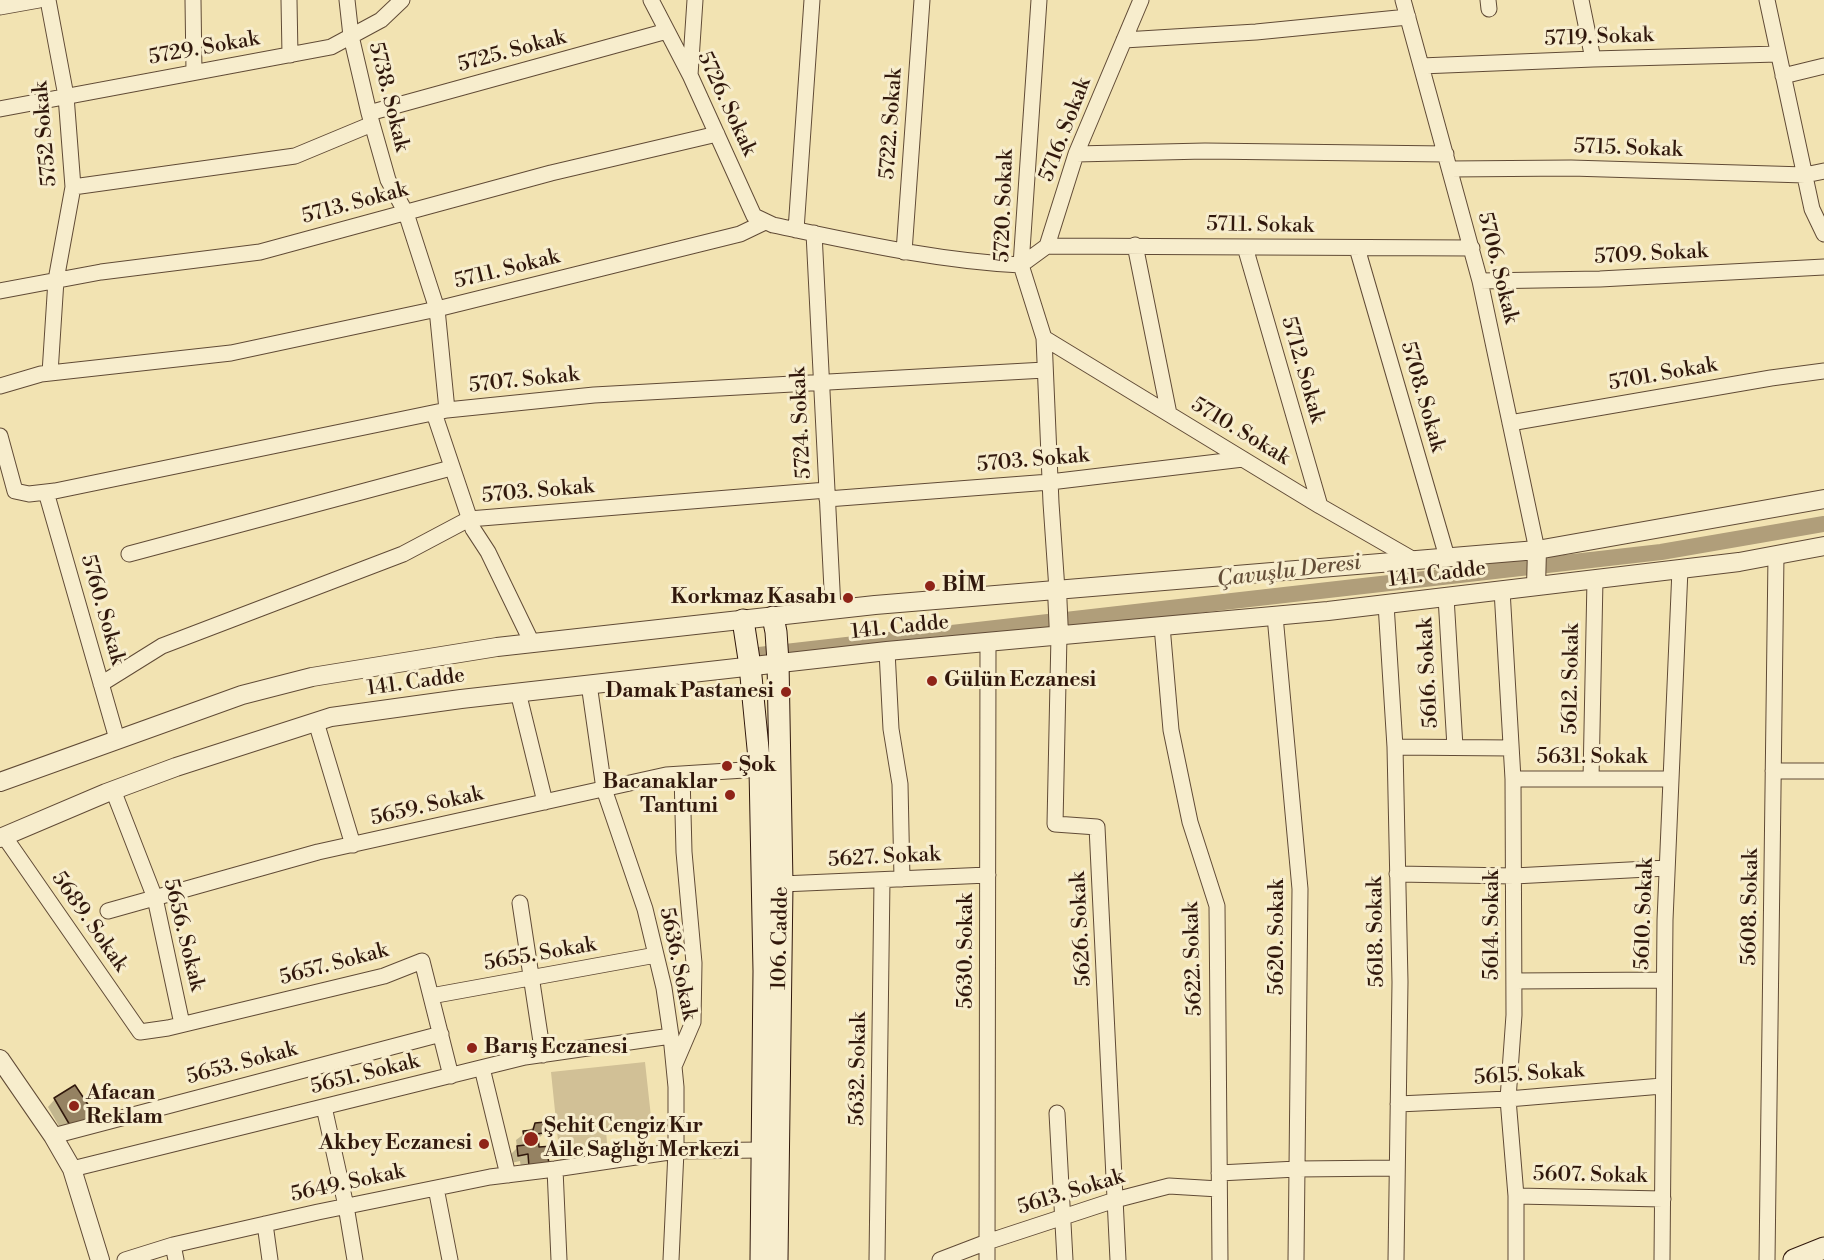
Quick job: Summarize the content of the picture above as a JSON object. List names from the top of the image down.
{
  "streets": {
    "main road": ["106. Cadde"],
    "street": [
      "5719. Sokak",
      "5729. Sokak",
      "5725. Sokak",
      "5738. Sokak",
      "5726. Sokak",
      "5722. Sokak",
      "5716. Sokak",
      "5752 Sokak",
      "5715. Sokak",
      "5713. Sokak",
      "5720. Sokak",
      "5711. Sokak",
      "5709. Sokak",
      "5706. Sokak",
      "5712. Sokak",
      "5701. Sokak",
      "5707. Sokak",
      "5708. Sokak",
      "5724. Sokak",
      "5710. Sokak",
      "5703. Sokak",
      "141. Cadde",
      "5760. Sokak",
      "5616. Sokak",
      "5612. Sokak",
      "5631. Sokak",
      "5659. Sokak",
      "5627. Sokak",
      "5608. Sokak",
      "5610. Sokak",
      "5689. Sokak",
      "5614. Sokak",
      "5626. Sokak",
      "5618. Sokak",
      "5656. Sokak",
      "5620. Sokak",
      "5630. Sokak",
      "5655. Sokak",
      "5622. Sokak",
      "5636. Sokak",
      "5657. Sokak",
      "5653. Sokak",
      "5632. Sokak",
      "5651. Sokak",
      "5615. Sokak",
      "5607. Sokak",
      "5649. Sokak",
      "5613. Sokak"
    ]
  },
  "crossings": [
    ["5719. Sokak", "5706. Sokak"],
    ["5729. Sokak", "5738. Sokak"],
    ["5729. Sokak", "5752 Sokak"],
    ["5725. Sokak", "5738. Sokak"],
    ["5725. Sokak", "5726. Sokak"],
    ["5725. Sokak", "5752 Sokak"],
    ["5738. Sokak", "5713. Sokak"],
    ["5738. Sokak", "5711. Sokak"],
    ["5738. Sokak", "5707. Sokak"],
    ["5738. Sokak", "5703. Sokak"],
    ["5738. Sokak", "141. Cadde"],
    ["5726. Sokak", "5713. Sokak"],
    ["5726. Sokak", "5711. Sokak"],
    ["5716. Sokak", "5711. Sokak"],
    ["5752 Sokak", "5713. Sokak"],
    ["5752 Sokak", "5711. Sokak"],
    ["5715. Sokak", "5706. Sokak"],
    ["5720. Sokak", "5707. Sokak"],
    ["5720. Sokak", "5710. Sokak"],
    ["5720. Sokak", "5703. Sokak"],
    ["5720. Sokak", "141. Cadde"],
    ["5711. Sokak", "5706. Sokak"],
    ["5711. Sokak", "5712. Sokak"],
    ["5711. Sokak", "5708. Sokak"],
    ["5709. Sokak", "5706. Sokak"],
    ["5706. Sokak", "5701. Sokak"],
    ["5706. Sokak", "141. Cadde"],
    ["5712. Sokak", "5710. Sokak"],
    ["5707. Sokak", "5724. Sokak"],
    ["5707. Sokak", "5760. Sokak"],
    ["5708. Sokak", "141. Cadde"],
    ["5724. Sokak", "5703. Sokak"],
    ["5724. Sokak", "141. Cadde"],
    ["5710. Sokak", "5703. Sokak"],
    ["5710. Sokak", "141. Cadde"],
    ["141. Cadde", "5760. Sokak"],
    ["141. Cadde", "5616. Sokak"],
    ["141. Cadde", "5612. Sokak"],
    ["141. Cadde", "5608. Sokak"],
    ["141. Cadde", "5610. Sokak"],
    ["141. Cadde", "5689. Sokak"],
    ["141. Cadde", "5614. Sokak"],
    ["141. Cadde", "5626. Sokak"],
    ["141. Cadde", "5618. Sokak"],
    ["141. Cadde", "5656. Sokak"],
    ["141. Cadde", "5620. Sokak"],
    ["141. Cadde", "106. Cadde"],
    ["141. Cadde", "5630. Sokak"],
    ["141. Cadde", "5622. Sokak"],
    ["141. Cadde", "5636. Sokak"],
    ["5612. Sokak", "5631. Sokak"],
    ["5631. Sokak", "5610. Sokak"],
    ["5631. Sokak", "5614. Sokak"],
    ["5659. Sokak", "5656. Sokak"],
    ["5659. Sokak", "106. Cadde"],
    ["5659. Sokak", "5636. Sokak"],
    ["5627. Sokak", "106. Cadde"],
    ["5627. Sokak", "5630. Sokak"],
    ["5627. Sokak", "5632. Sokak"],
    ["5610. Sokak", "5615. Sokak"],
    ["5610. Sokak", "5607. Sokak"],
    ["5689. Sokak", "5657. Sokak"],
    ["5614. Sokak", "5615. Sokak"],
    ["5614. Sokak", "5607. Sokak"],
    ["5626. Sokak", "5613. Sokak"],
    ["5618. Sokak", "5615. Sokak"],
    ["5656. Sokak", "5657. Sokak"],
    ["106. Cadde", "5649. Sokak"],
    ["5630. Sokak", "5613. Sokak"],
    ["5655. Sokak", "5636. Sokak"],
    ["5655. Sokak", "5657. Sokak"],
    ["5622. Sokak", "5613. Sokak"],
    ["5636. Sokak", "5651. Sokak"],
    ["5636. Sokak", "5649. Sokak"],
    ["5657. Sokak", "5653. Sokak"],
    ["5657. Sokak", "5651. Sokak"]
  ],
  "water": ["Çavuşlu Deresi"],
  "places": [
    "BİM",
    "Korkmaz Kasabı",
    "Gülün Eczanesi",
    "Damak Pastanesi",
    "Şok",
    "Bacanaklar Tantuni",
    "Barış Eczanesi",
    "Afacan Reklam",
    "Şehit Cengiz Kır Aile Sağlığı Merkezi",
    "Akbey Eczanesi"
  ]
}
